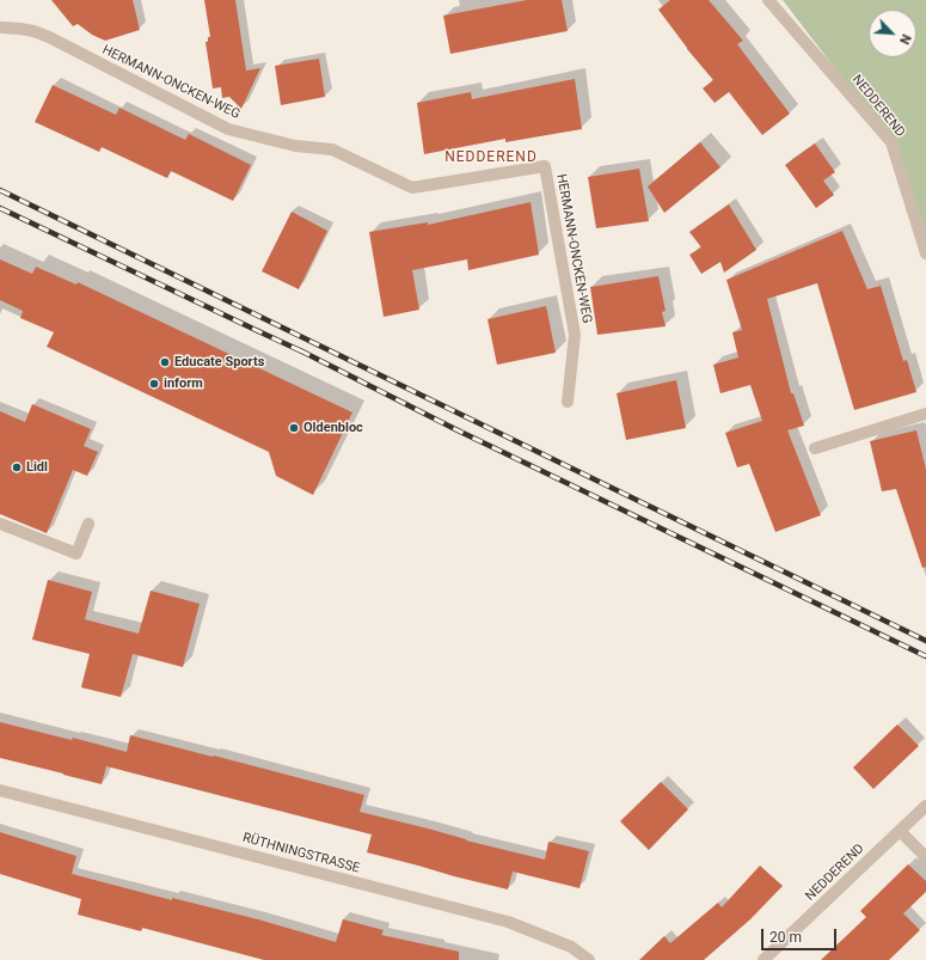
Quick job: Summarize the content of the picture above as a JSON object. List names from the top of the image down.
{
  "streets": {
    "street": ["HERMANN-ONCKEN-WEG", "NEDDEREND", "RÜTHNINGSTRASSE"]
  },
  "districts": ["NEDDEREND"],
  "places": [
    "Educate Sports",
    "inform",
    "Oldenbloc",
    "Lidl"
  ],
  "scale_bar": "20 m",
  "north": "bottom right"
}
